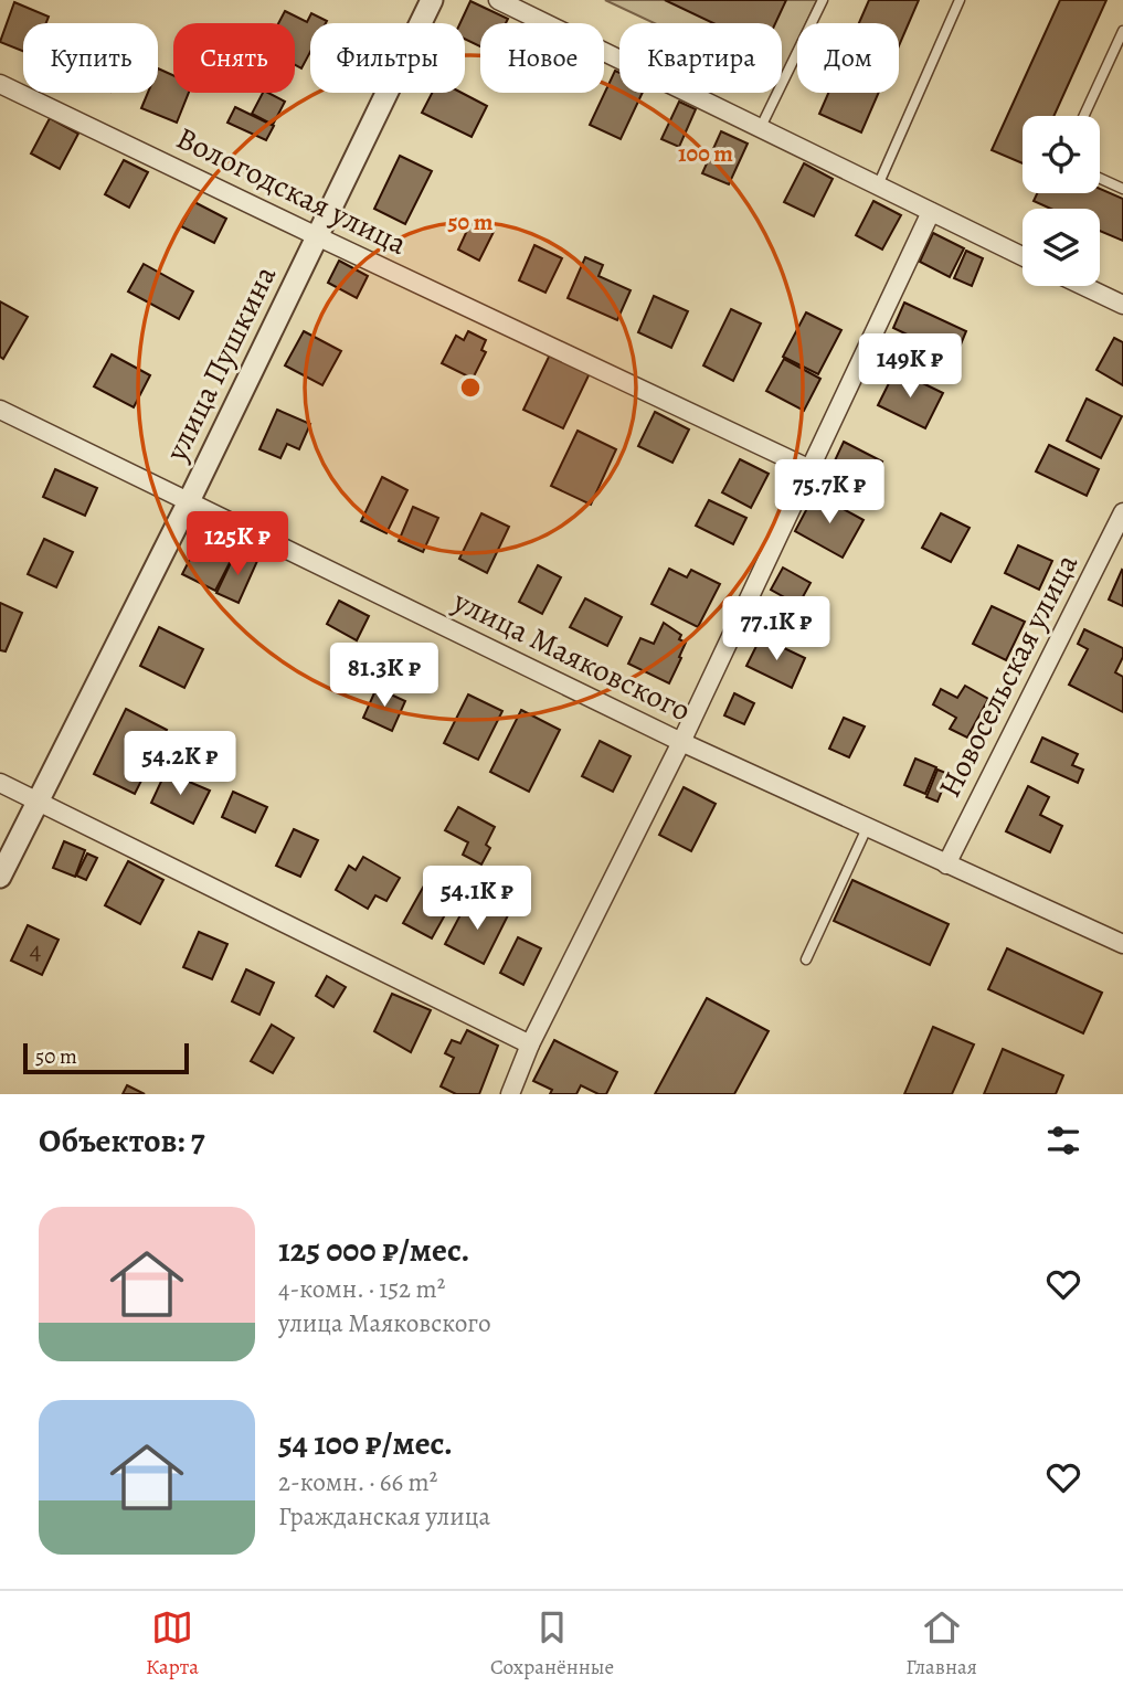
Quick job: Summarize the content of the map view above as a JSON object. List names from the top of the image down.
{
  "streets": {
    "street": [
      "Вологодская улица",
      "улица Пушкина",
      "улица Маяковского",
      "Новосельская улица"
    ]
  },
  "crossings": [
    ["Вологодская улица", "улица Пушкина"],
    ["улица Пушкина", "улица Маяковского"],
    ["улица Маяковского", "Новосельская улица"]
  ],
  "house_numbers": ["4"],
  "scale_bar": "50 m",
  "page": {
    "chip": [
      "Купить",
      "Снять",
      "Фильтры",
      "Новое",
      "Квартира",
      "Дом"
    ],
    "price": [
      "149K ₽",
      "75.7K ₽",
      "125K ₽",
      "77.1K ₽",
      "81.3K ₽",
      "54.2K ₽",
      "54.1K ₽"
    ],
    "scale": "50 m",
    "heading": "Объектов: 7",
    "list": [
      {
        "name": "125 000 ₽/мес.",
        "note": "4-комн. · 152 m² · улица Маяковского"
      },
      {
        "name": "54 100 ₽/мес.",
        "note": "2-комн. · 66 m² · Гражданская улица"
      }
    ],
    "tabs": ["Карта", "Сохранённые", "Главная"]
  },
  "rings": ["100 m", "50 m"]
}
